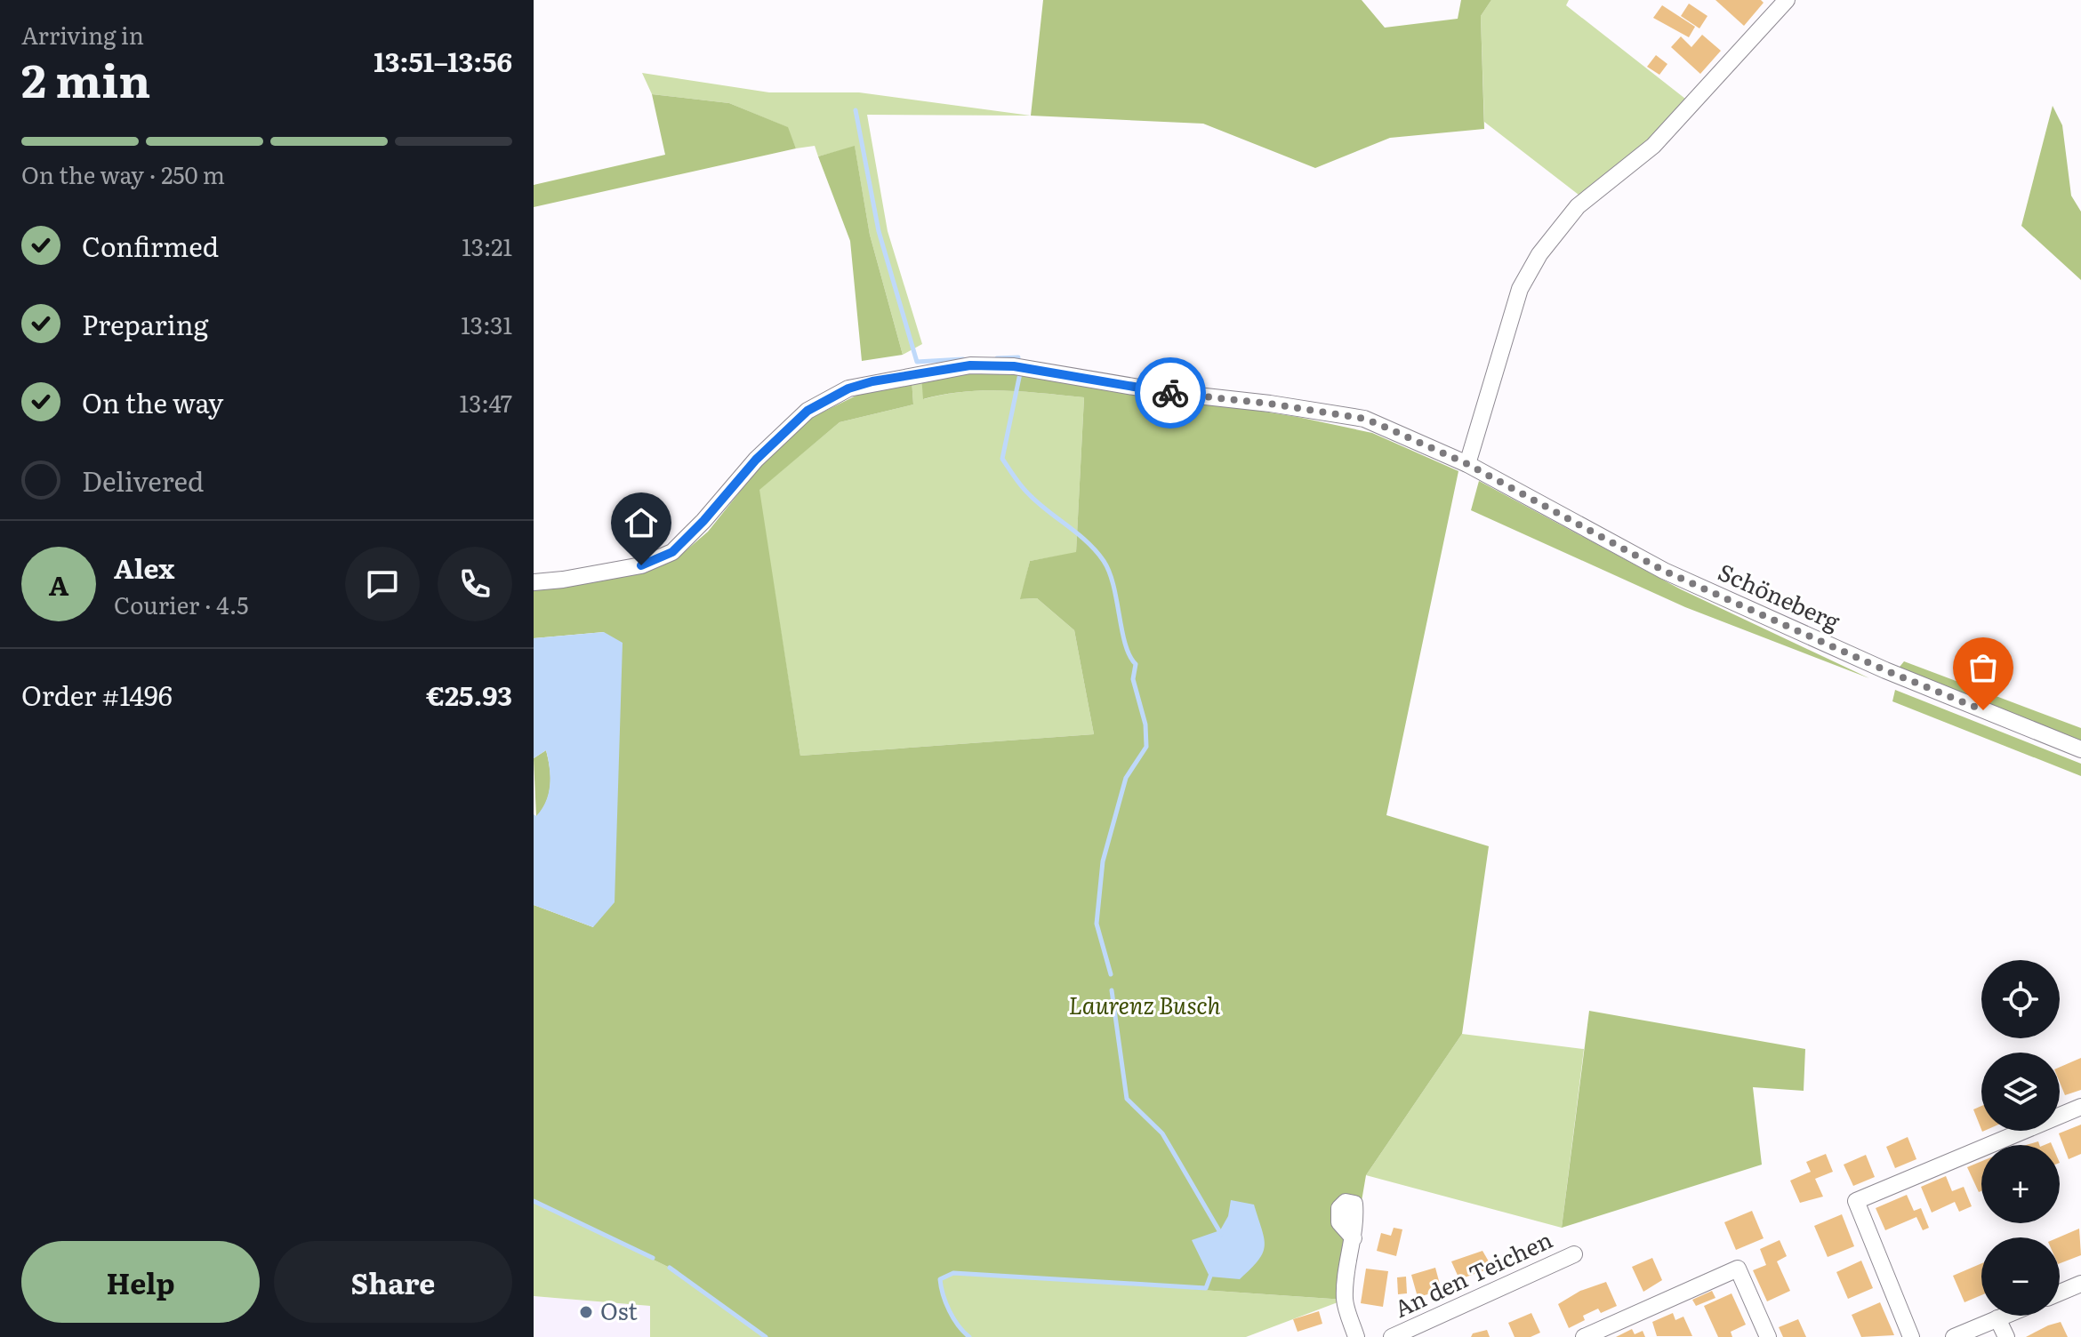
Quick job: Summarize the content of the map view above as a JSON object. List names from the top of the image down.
{
  "streets": {
    "street": ["Schöneberg", "An den Teichen"]
  },
  "parks": ["Laurenz Busch"],
  "places": ["Ost"],
  "page": {
    "heading": ["2 min", "Arriving in", "13:51–13:56"],
    "panel": [
      "Alex",
      "Courier · 4.5",
      "Order #1496",
      "€25.93"
    ],
    "bar": "On the way · 250 m",
    "list": [
      ["Confirmed", "13:21"],
      ["Preparing", "13:31"],
      ["On the way", "13:47"],
      "Delivered"
    ],
    "round": "A",
    "map_buttons": ["+", "−"],
    "buttons": ["Help", "Share"]
  }
}
